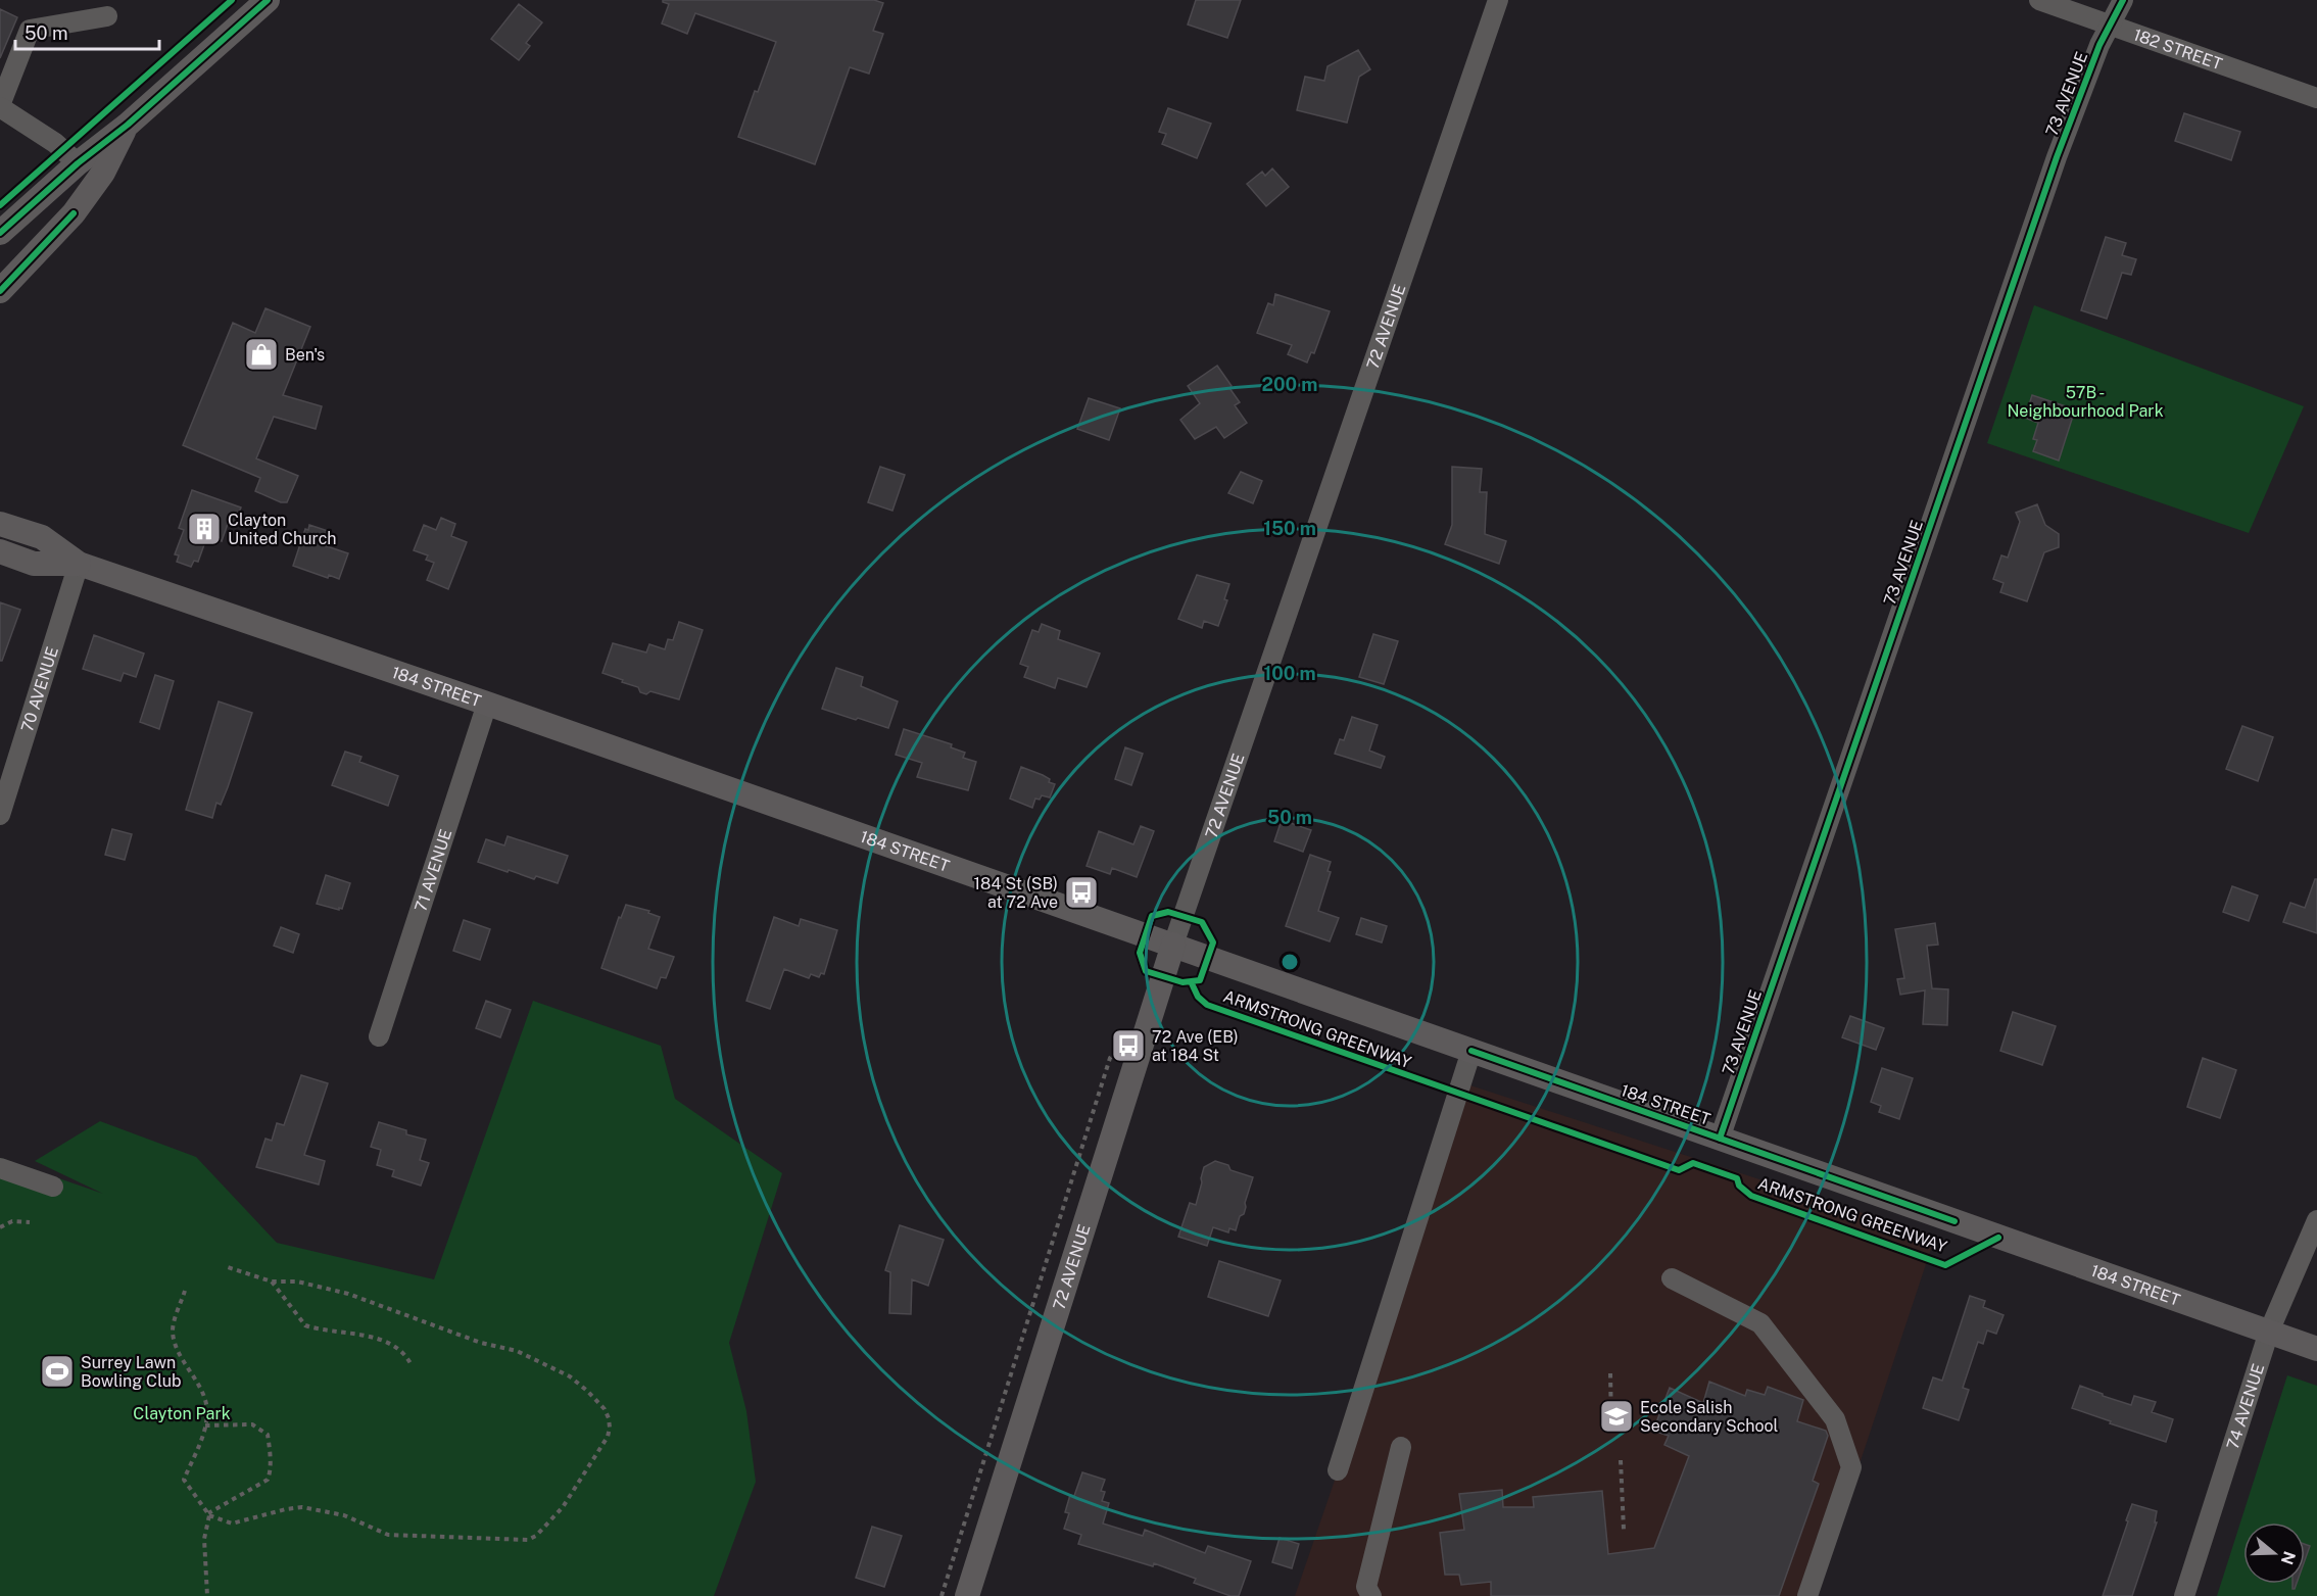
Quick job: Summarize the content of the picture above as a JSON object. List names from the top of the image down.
{
  "streets": {
    "main road": ["72 AVENUE", "184 STREET"],
    "street": [
      "182 STREET",
      "73 AVENUE",
      "70 AVENUE",
      "71 AVENUE",
      "74 AVENUE"
    ],
    "cycle path": ["ARMSTRONG GREENWAY"]
  },
  "crossings": [
    ["182 STREET", "73 AVENUE"],
    ["73 AVENUE", "184 STREET"],
    ["72 AVENUE", "184 STREET"],
    ["184 STREET", "70 AVENUE"],
    ["184 STREET", "71 AVENUE"],
    ["184 STREET", "74 AVENUE"]
  ],
  "parks": ["57B - Neighbourhood Park", "Clayton Park"],
  "places": {
    "shop": ["Ben's"],
    "building": ["Clayton United Church"],
    "bus stop": ["184 St (SB) at 72 Ave", "72 Ave (EB) at 184 St"],
    "sports": ["Surrey Lawn Bowling Club"],
    "school or university": ["Ecole Salish Secondary School"]
  },
  "scale_bar": "50 m",
  "north": "right",
  "rings": [
    "200 m",
    "150 m",
    "100 m",
    "50 m"
  ]
}
